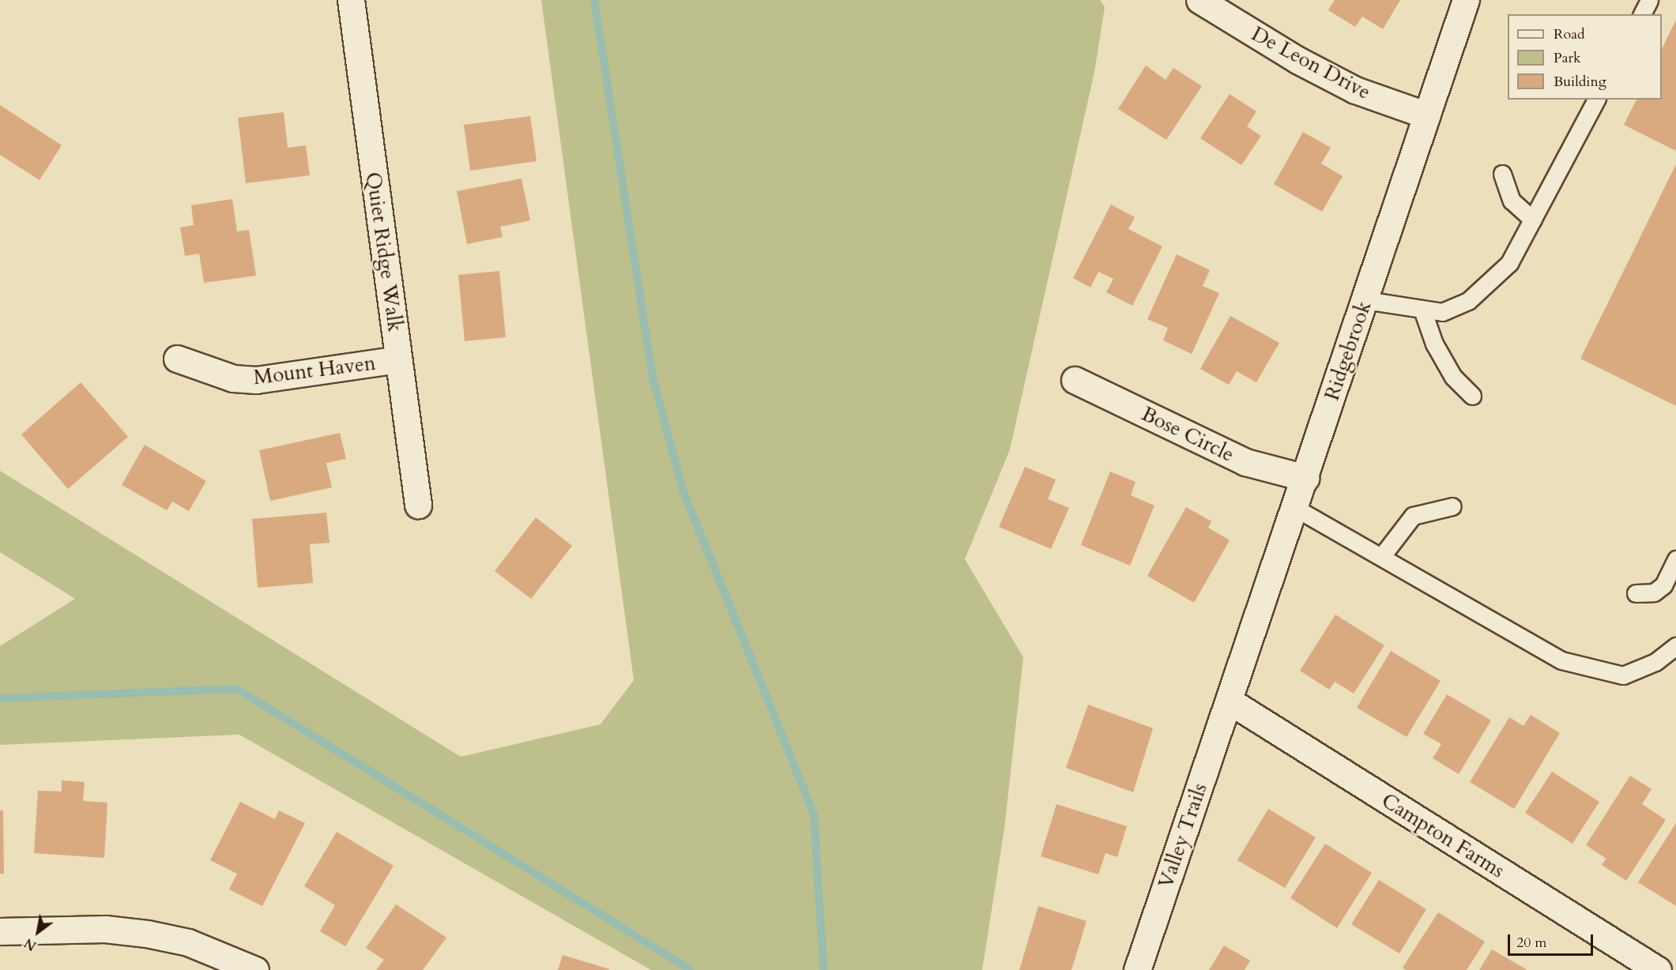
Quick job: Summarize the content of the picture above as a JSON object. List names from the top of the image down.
{
  "streets": {
    "street": [
      "De Leon Drive",
      "Quiet Ridge Walk",
      "Ridgebrook",
      "Mount Haven",
      "Bose Circle",
      "Valley Trails",
      "Campton Farms"
    ]
  },
  "crossings": [
    ["De Leon Drive", "Ridgebrook"],
    ["Quiet Ridge Walk", "Mount Haven"],
    ["Ridgebrook", "Bose Circle"],
    ["Ridgebrook", "Valley Trails"],
    ["Ridgebrook", "Campton Farms"],
    ["Valley Trails", "Campton Farms"]
  ],
  "legend": ["Road", "Park", "Building"],
  "scale_bar": "20 m",
  "north": "bottom left"
}
